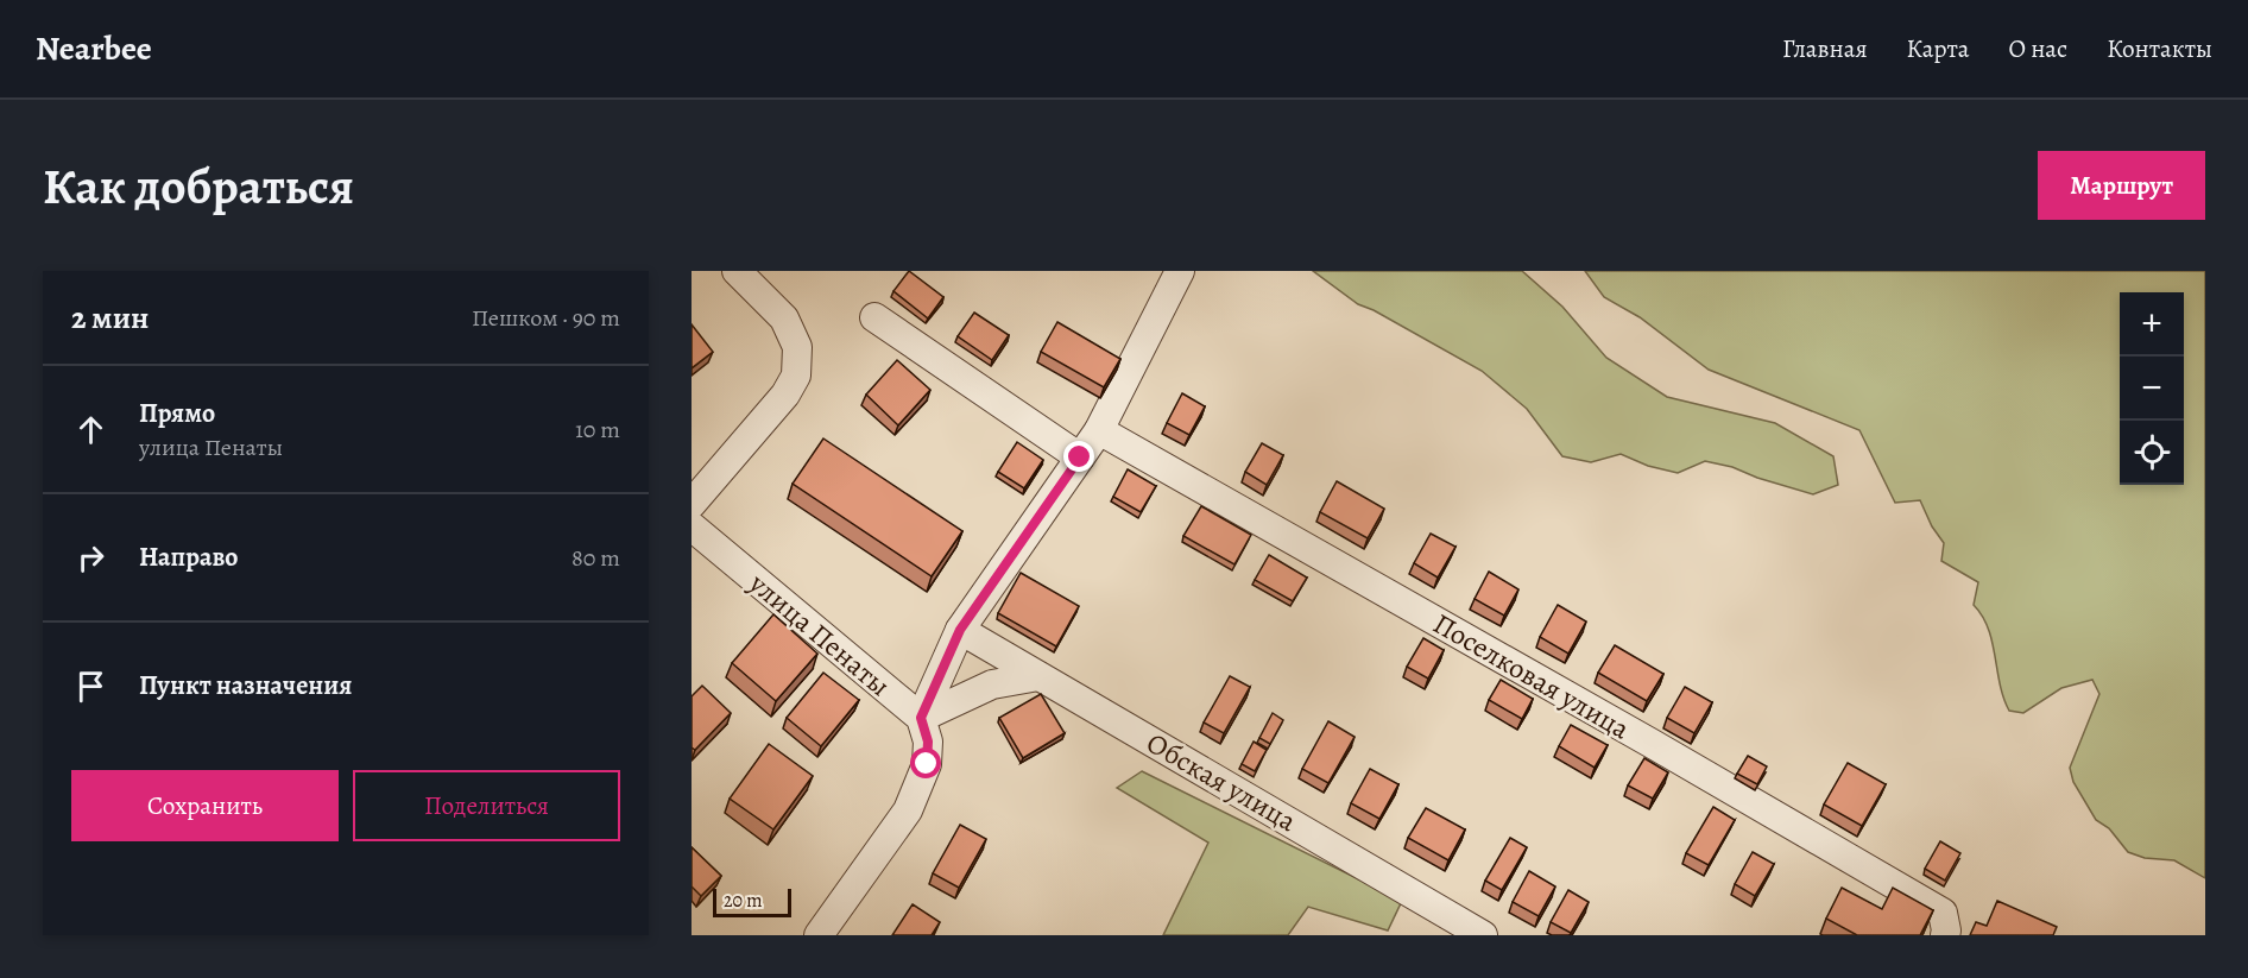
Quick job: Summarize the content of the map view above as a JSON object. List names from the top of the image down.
{
  "streets": {
    "street": ["улица Пенаты", "Поселковая улица", "Обская улица"]
  },
  "scale_bar": "20 m",
  "page": {
    "header": "Nearbee",
    "nav": [
      "Главная",
      "Карта",
      "О нас",
      "Контакты"
    ],
    "buttons": [
      "Маршрут",
      ["Сохранить", "Поделиться"]
    ],
    "title": "Как добраться",
    "heading": ["2 мин", "Пешком · 90 m"],
    "map_buttons": ["+", "−"],
    "list": [
      ["Прямо", "улица Пенаты", "10 m"],
      ["Направо", "80 m"],
      "Пункт назначения"
    ],
    "scale": "20 m"
  }
}
